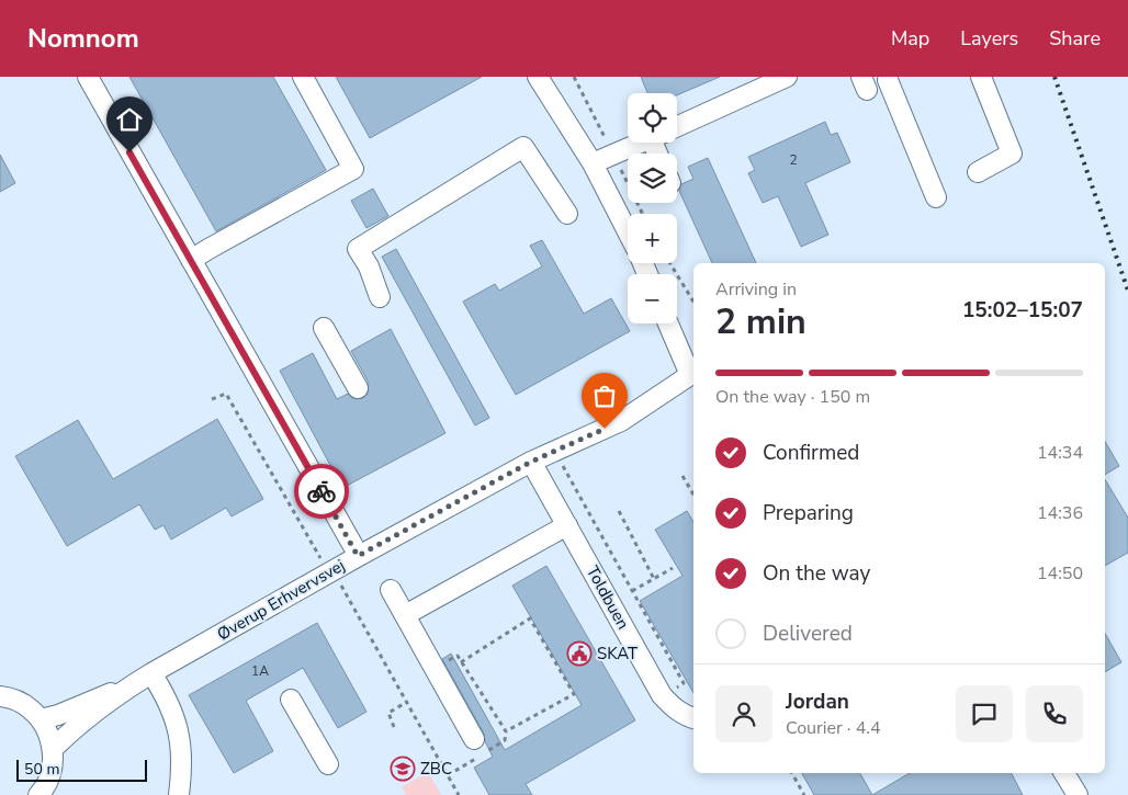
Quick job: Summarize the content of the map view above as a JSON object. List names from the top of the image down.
{
  "streets": {
    "street": ["Toldbuen", "Øverup Erhvervsvej"]
  },
  "crossings": [
    ["Toldbuen", "Øverup Erhvervsvej"]
  ],
  "places": {
    "public building": ["SKAT"],
    "school or university": ["ZBC"]
  },
  "house_numbers": ["2", "1A"],
  "scale_bar": "50 m",
  "page": {
    "header": "Nomnom",
    "nav": ["Map", "Layers", "Share"],
    "map_buttons": ["+", "−"],
    "heading": ["2 min", "Arriving in", "15:02–15:07"],
    "panel": ["Jordan", "Courier · 4.4"],
    "bar": "On the way · 150 m",
    "list": [
      ["Confirmed", "14:34"],
      ["Preparing", "14:36"],
      ["On the way", "14:50"],
      "Delivered"
    ],
    "scale": "50 m"
  }
}
